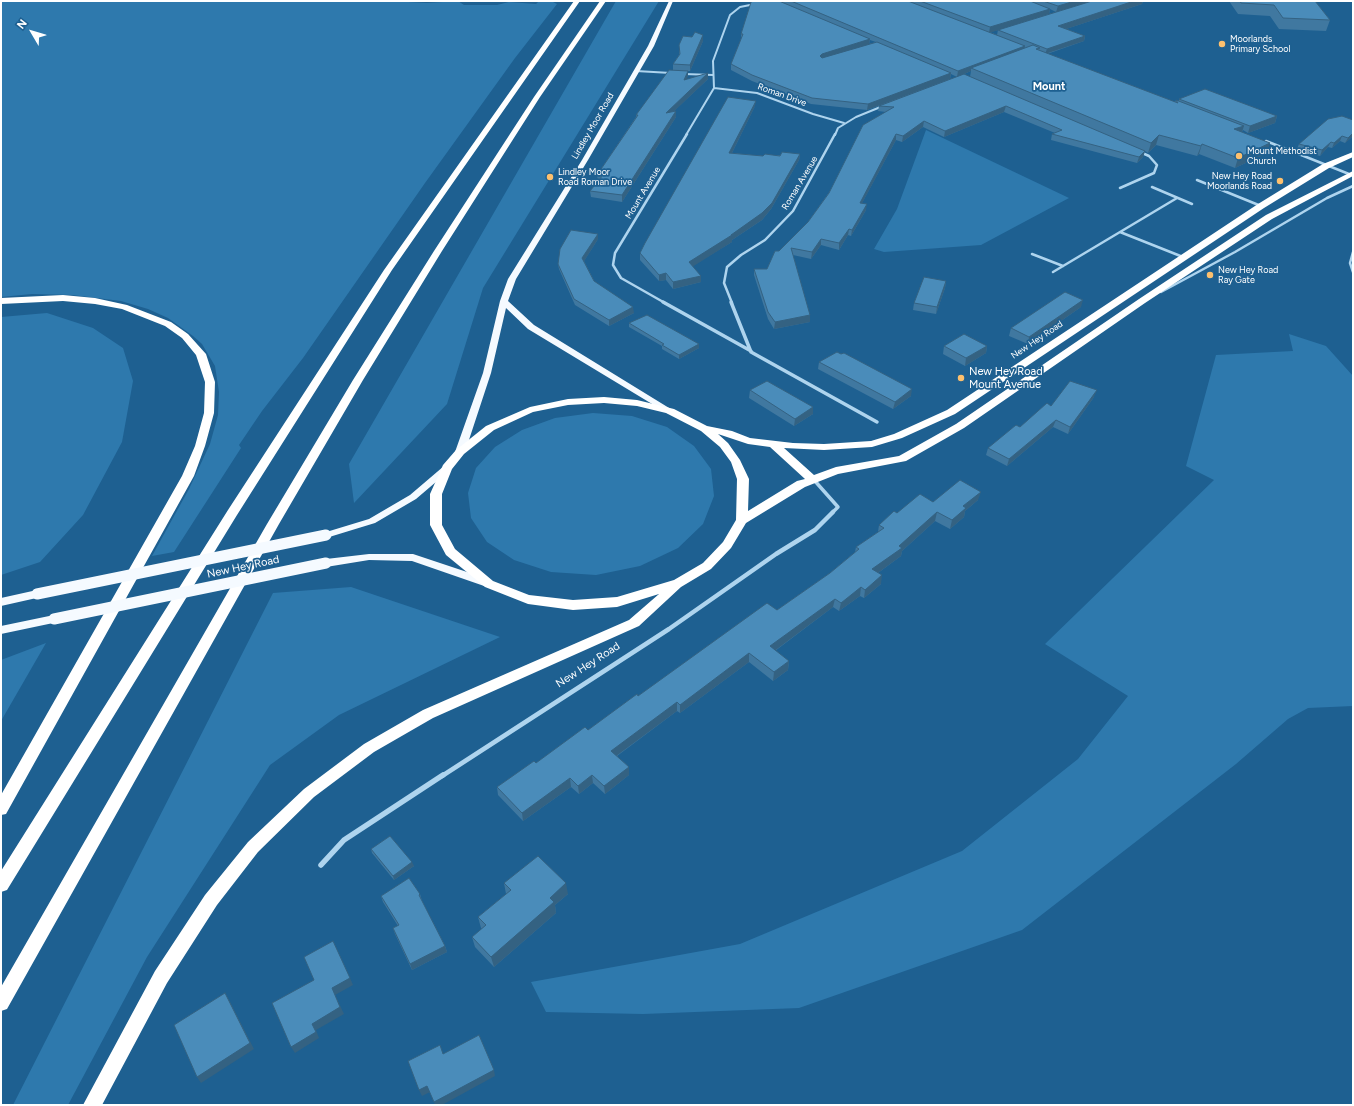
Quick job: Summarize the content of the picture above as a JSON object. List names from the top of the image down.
{
  "streets": {
    "highway": ["New Hey Road"],
    "main road": ["Lindley Moor Road"],
    "street": ["Roman Drive", "Roman Avenue", "Mount Avenue"]
  },
  "crossings": [
    ["Roman Drive", "Roman Avenue"],
    ["Roman Drive", "Mount Avenue"],
    ["Roman Avenue", "Mount Avenue"]
  ],
  "districts": ["Mount"],
  "places": [
    "Moorlands Primary School",
    "Mount Methodist Church",
    "Lindley Moor Road Roman Drive",
    "New Hey Road Moorlands Road",
    "New Hey Road Ray Gate",
    "New Hey Road Mount Avenue"
  ],
  "north": "top left"
}
